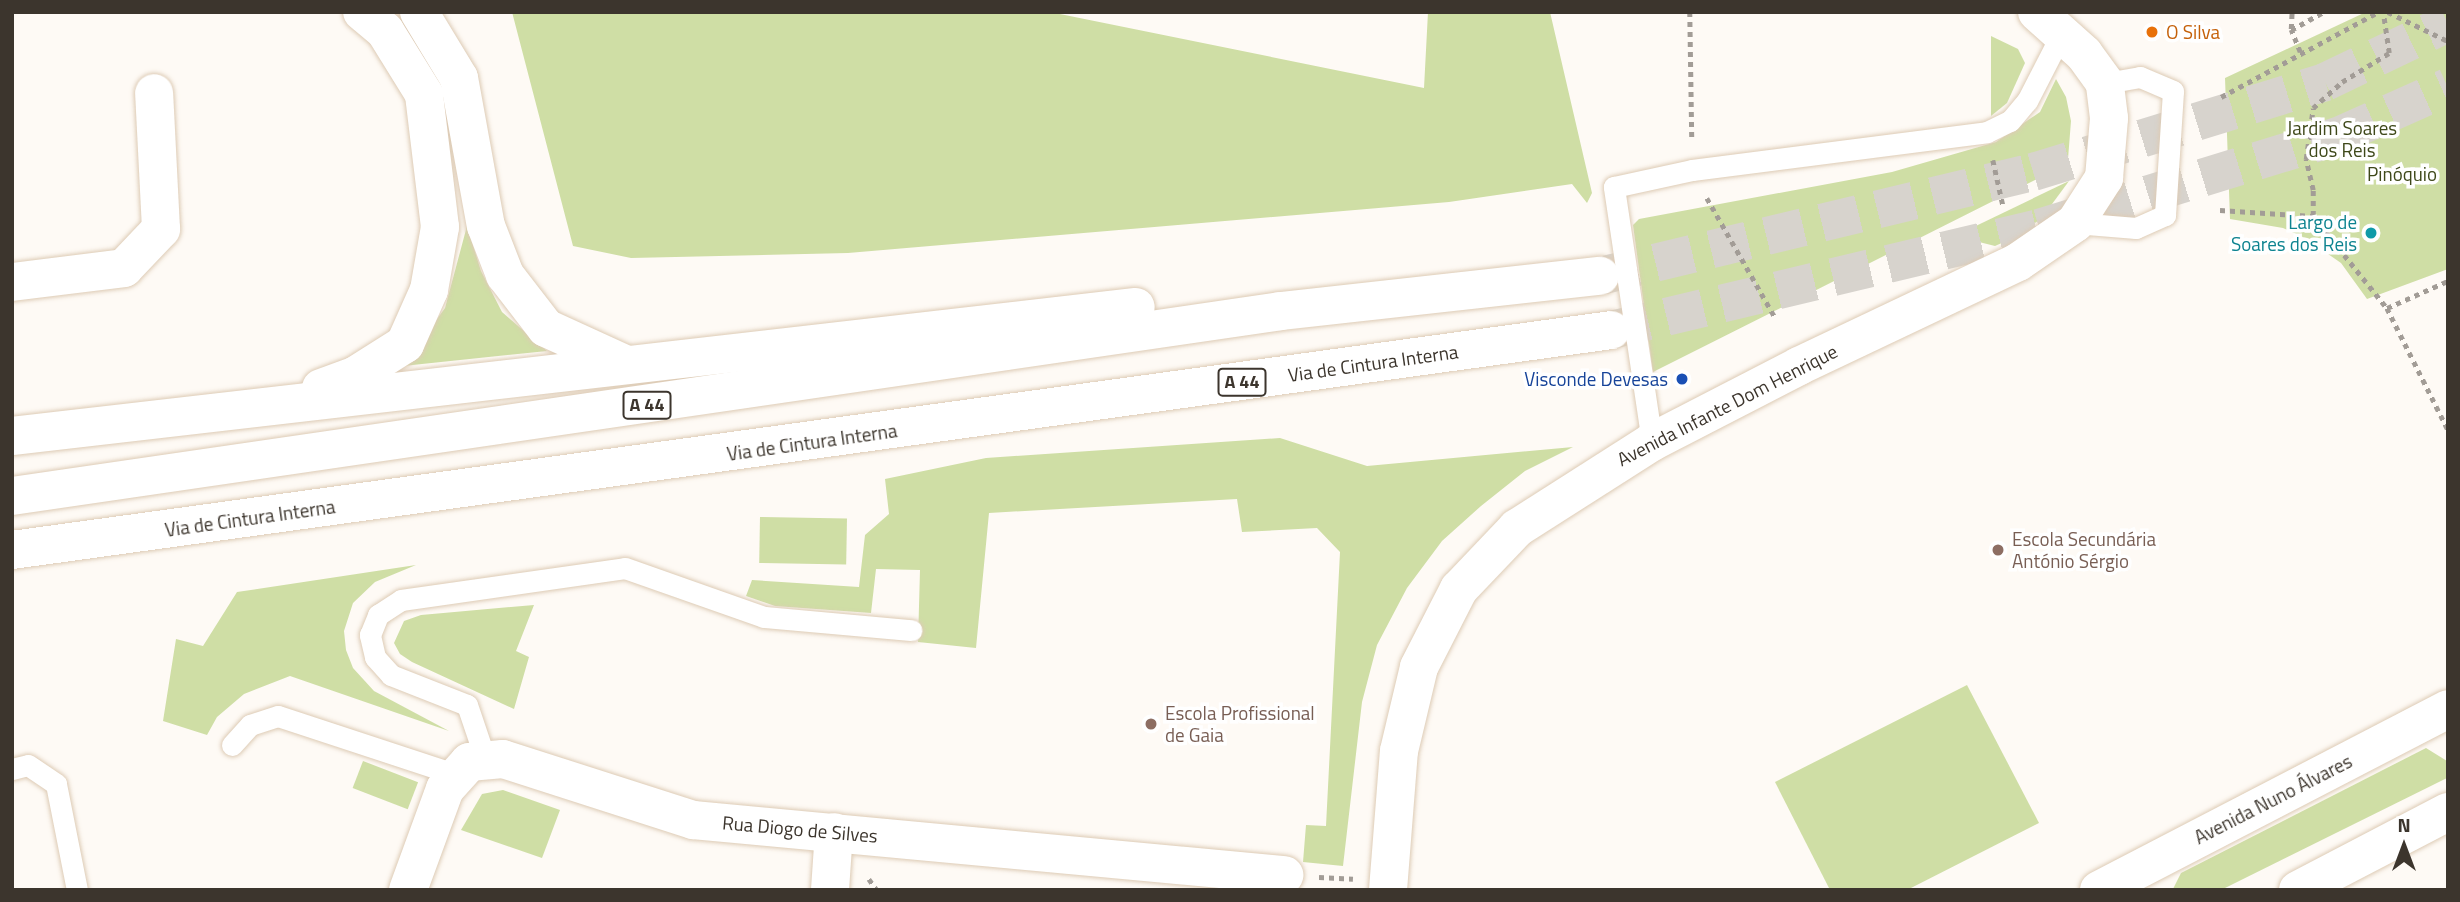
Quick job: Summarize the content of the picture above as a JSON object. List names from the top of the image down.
{
  "streets": {
    "main road": [
      "Via de Cintura Interna",
      "A 44",
      "Avenida Infante Dom Henrique",
      "Avenida Nuno Álvares",
      "Rua Diogo de Silves"
    ]
  },
  "parks": ["Jardim Soares dos Reis", "Pinóquio"],
  "places": [
    "O Silva",
    "Largo de Soares dos Reis",
    "Visconde Devesas",
    "Escola Secundária António Sérgio",
    "Escola Profissional de Gaia"
  ],
  "north": "top"
}
